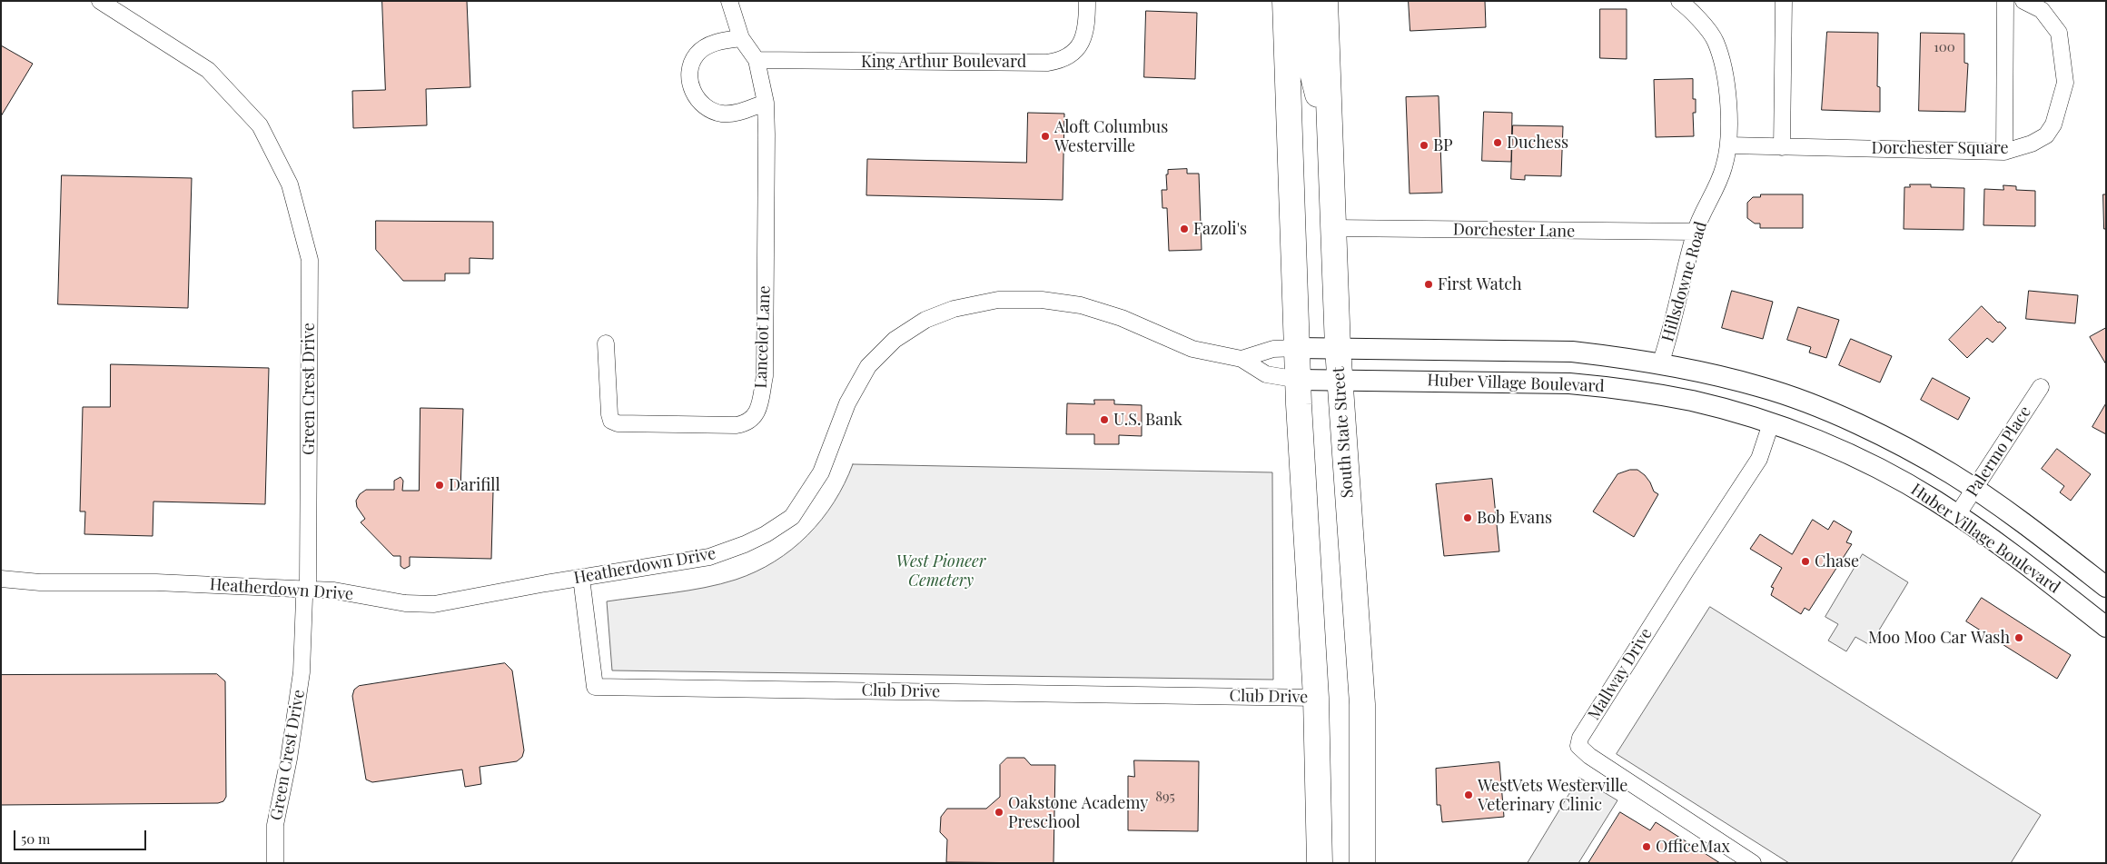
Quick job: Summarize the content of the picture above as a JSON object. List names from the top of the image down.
{
  "streets": {
    "main road": ["South State Street"],
    "street": [
      "King Arthur Boulevard",
      "Dorchester Square",
      "Dorchester Lane",
      "Hillsdowne Road",
      "Lancelot Lane",
      "Huber Village Boulevard",
      "Green Crest Drive",
      "Palermo Place",
      "Heatherdown Drive",
      "Mallway Drive",
      "Club Drive"
    ]
  },
  "crossings": [
    ["King Arthur Boulevard", "Lancelot Lane"],
    ["Dorchester Square", "Hillsdowne Road"],
    ["Dorchester Lane", "Hillsdowne Road"],
    ["Dorchester Lane", "South State Street"],
    ["Hillsdowne Road", "Huber Village Boulevard"],
    ["Huber Village Boulevard", "South State Street"],
    ["Huber Village Boulevard", "Palermo Place"],
    ["Huber Village Boulevard", "Heatherdown Drive"],
    ["Huber Village Boulevard", "Mallway Drive"],
    ["Green Crest Drive", "Heatherdown Drive"],
    ["Heatherdown Drive", "Club Drive"]
  ],
  "parks": ["West Pioneer Cemetery"],
  "places": [
    "Aloft Columbus Westerville",
    "Duchess",
    "BP",
    "Fazoli's",
    "First Watch",
    "U.S. Bank",
    "Darifill",
    "Bob Evans",
    "Chase",
    "Moo Moo Car Wash",
    "WestVets Westerville Veterinary Clinic",
    "Oakstone Academy Preschool",
    "OfficeMax"
  ],
  "house_numbers": ["100", "895"],
  "scale_bar": "50 m"
}
